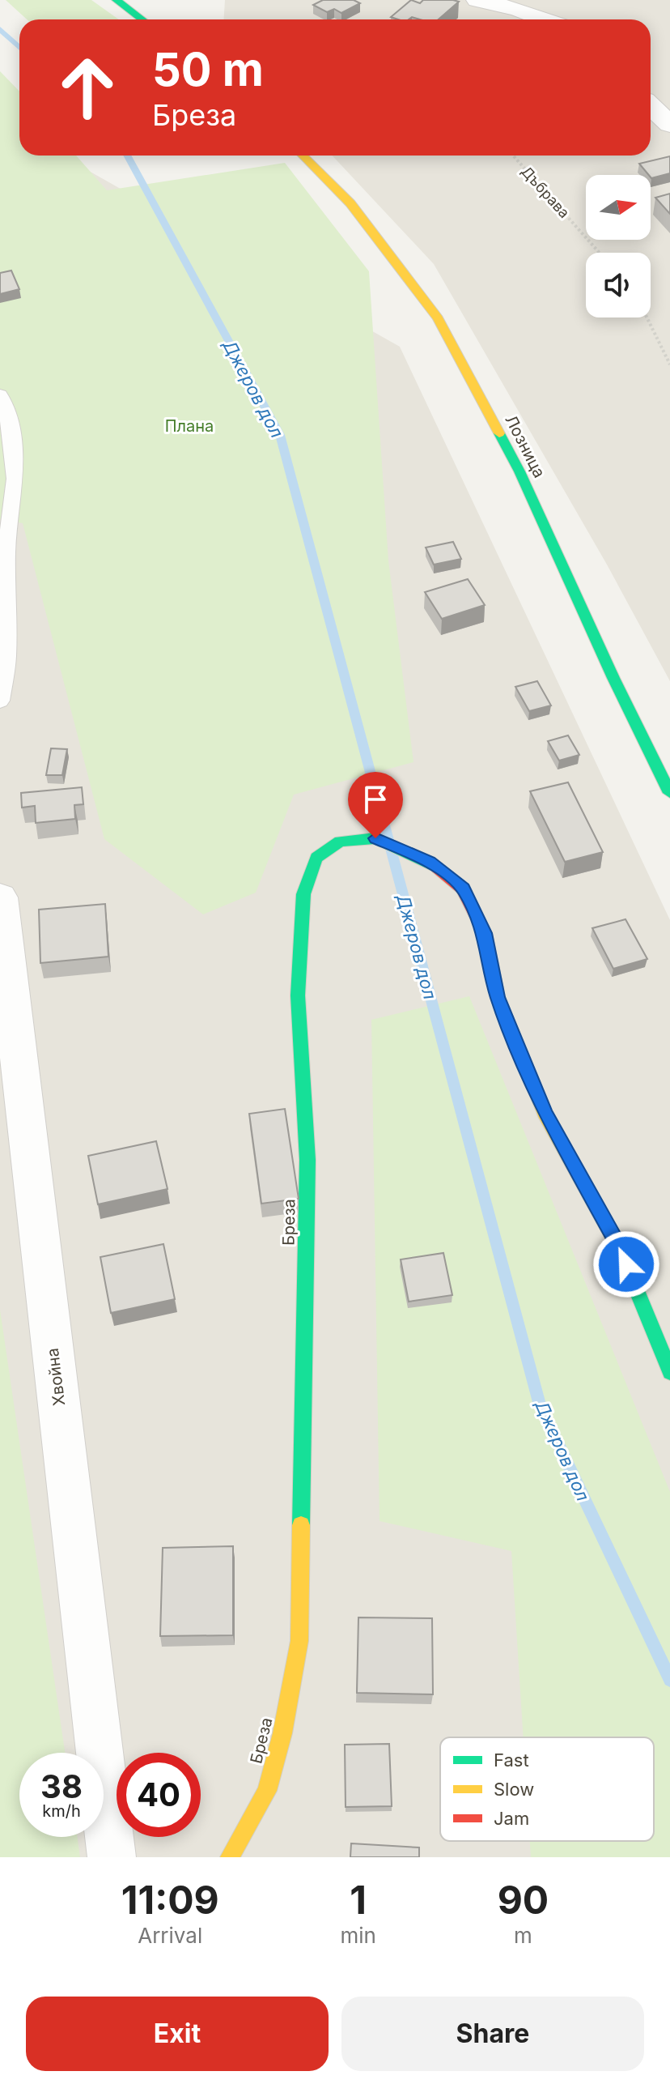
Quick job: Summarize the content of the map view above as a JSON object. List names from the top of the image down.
{
  "streets": {
    "street": ["Лозница", "Бреза", "Хвойна"],
    "path": ["Дъбрава"]
  },
  "water": ["Джеров дол"],
  "parks": ["Плана"],
  "legend": ["Fast", "Slow", "Jam"],
  "north": "right",
  "page": {
    "turn": ["50 m", "Бреза"],
    "speed": "38 km/h",
    "limit": "40",
    "eta": [
      "11:09",
      "Arrival",
      "1",
      "min",
      "90",
      "m"
    ],
    "buttons": ["Exit", "Share"]
  }
}
